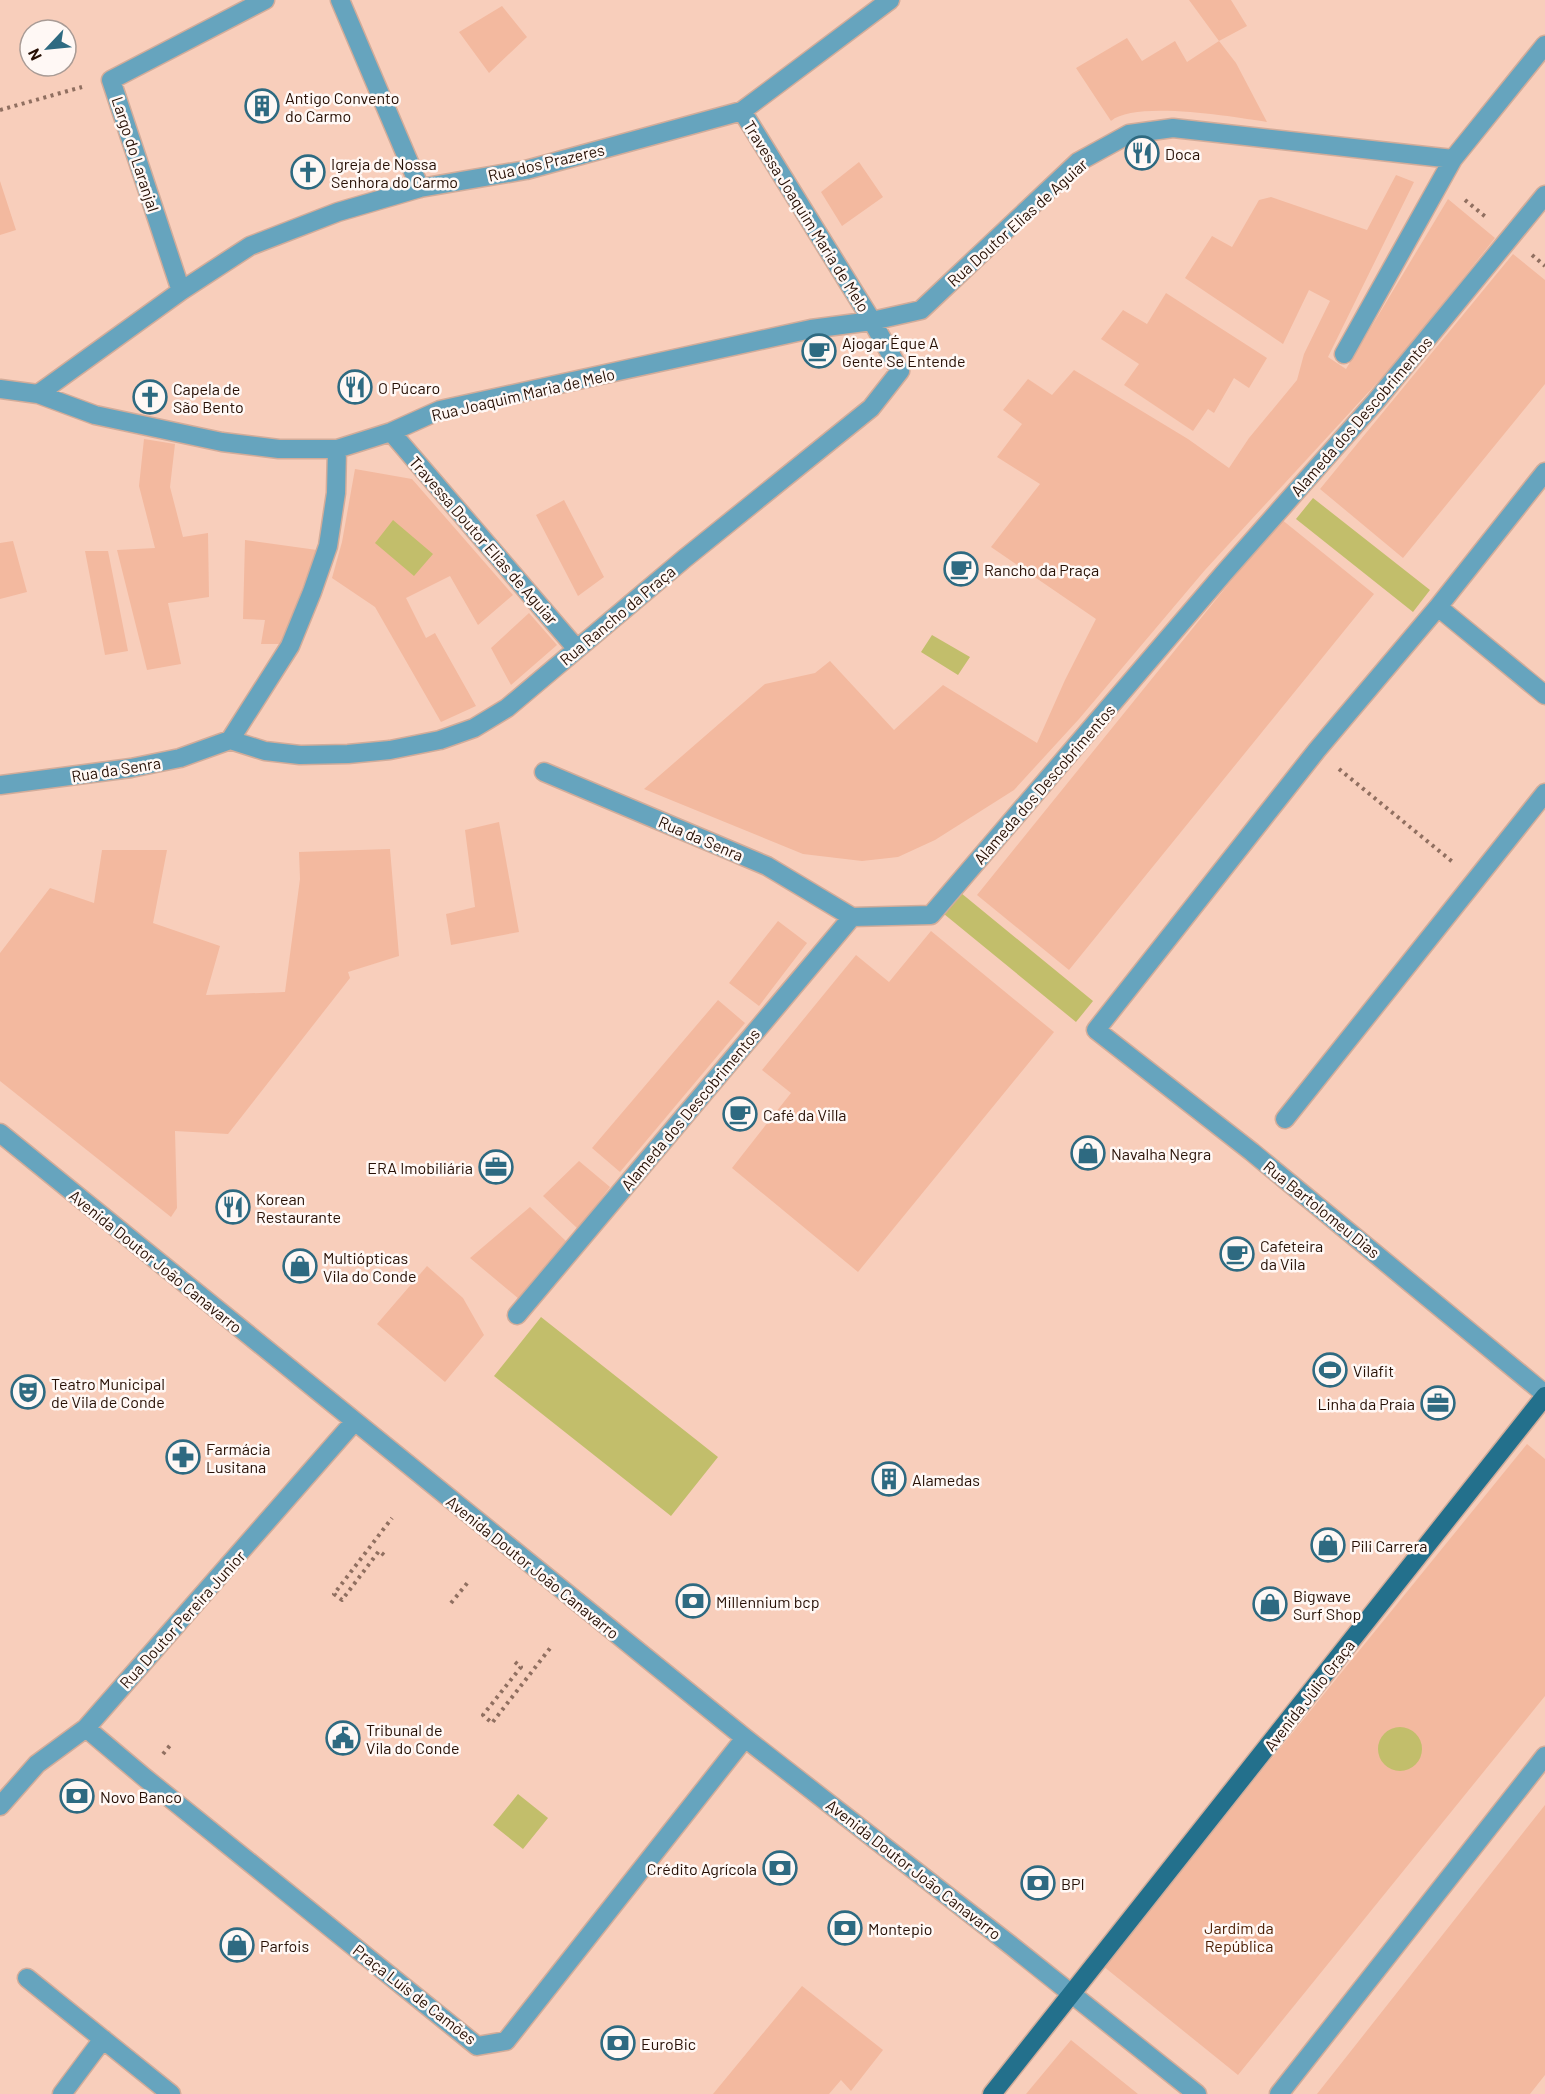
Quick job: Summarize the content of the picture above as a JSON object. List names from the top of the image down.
{
  "streets": {
    "main road": ["Avenida Júlio Graça"],
    "street": [
      "Largo do Laranjal",
      "Rua dos Prazeres",
      "Travessa Joaquim Maria de Melo",
      "Rua Doutor Elias de Aguiar",
      "Rua Joaquim Maria de Melo",
      "Alameda dos Descobrimentos",
      "Travessa Doutor Elias de Aguiar",
      "Rua Rancho da Praça",
      "Rua da Senra",
      "Rua Bartolomeu Dias",
      "Avenida Doutor João Canavarro",
      "Rua Doutor Pereira Junior",
      "Praça Luís de Camões"
    ]
  },
  "crossings": [
    ["Largo do Laranjal", "Rua dos Prazeres"],
    ["Rua dos Prazeres", "Travessa Joaquim Maria de Melo"],
    ["Rua dos Prazeres", "Rua Joaquim Maria de Melo"],
    ["Travessa Joaquim Maria de Melo", "Rua Doutor Elias de Aguiar"],
    ["Travessa Joaquim Maria de Melo", "Rua Joaquim Maria de Melo"],
    ["Travessa Joaquim Maria de Melo", "Rua Rancho da Praça"],
    ["Rua Doutor Elias de Aguiar", "Rua Joaquim Maria de Melo"],
    ["Rua Doutor Elias de Aguiar", "Rua Rancho da Praça"],
    ["Rua Joaquim Maria de Melo", "Travessa Doutor Elias de Aguiar"],
    ["Rua Joaquim Maria de Melo", "Rua Rancho da Praça"],
    ["Alameda dos Descobrimentos", "Rua da Senra"],
    ["Travessa Doutor Elias de Aguiar", "Rua Rancho da Praça"],
    ["Rua Rancho da Praça", "Rua da Senra"],
    ["Rua Bartolomeu Dias", "Avenida Júlio Graça"],
    ["Avenida Doutor João Canavarro", "Rua Doutor Pereira Junior"],
    ["Avenida Doutor João Canavarro", "Avenida Júlio Graça"],
    ["Avenida Doutor João Canavarro", "Praça Luís de Camões"],
    ["Rua Doutor Pereira Junior", "Praça Luís de Camões"]
  ],
  "parks": ["Jardim da República"],
  "places": {
    "building": ["Antigo Convento do Carmo", "Alamedas"],
    "restaurant": ["Doca", "O Púcaro", "Korean Restaurante"],
    "church": ["Igreja de Nossa Senhora do Carmo", "Capela de São Bento"],
    "cafe": [
      "Ajogar Éque A Gente Se Entende",
      "Rancho da Praça",
      "Café da Villa",
      "Cafeteira da Vila"
    ],
    "shop": [
      "Navalha Negra",
      "Multiópticas Vila do Conde",
      "Pili Carrera",
      "Bigwave Surf Shop",
      "Parfois"
    ],
    "office": ["ERA Imobiliária", "Linha da Praia"],
    "sports": ["Vilafit"],
    "theatre": ["Teatro Municipal de Vila de Conde"],
    "pharmacy": ["Farmácia Lusitana"],
    "bank": [
      "Millennium bcp",
      "Novo Banco",
      "Crédito Agrícola",
      "BPI",
      "Montepio",
      "EuroBic"
    ],
    "public building": ["Tribunal de Vila do Conde"]
  },
  "north": "bottom left"
}
